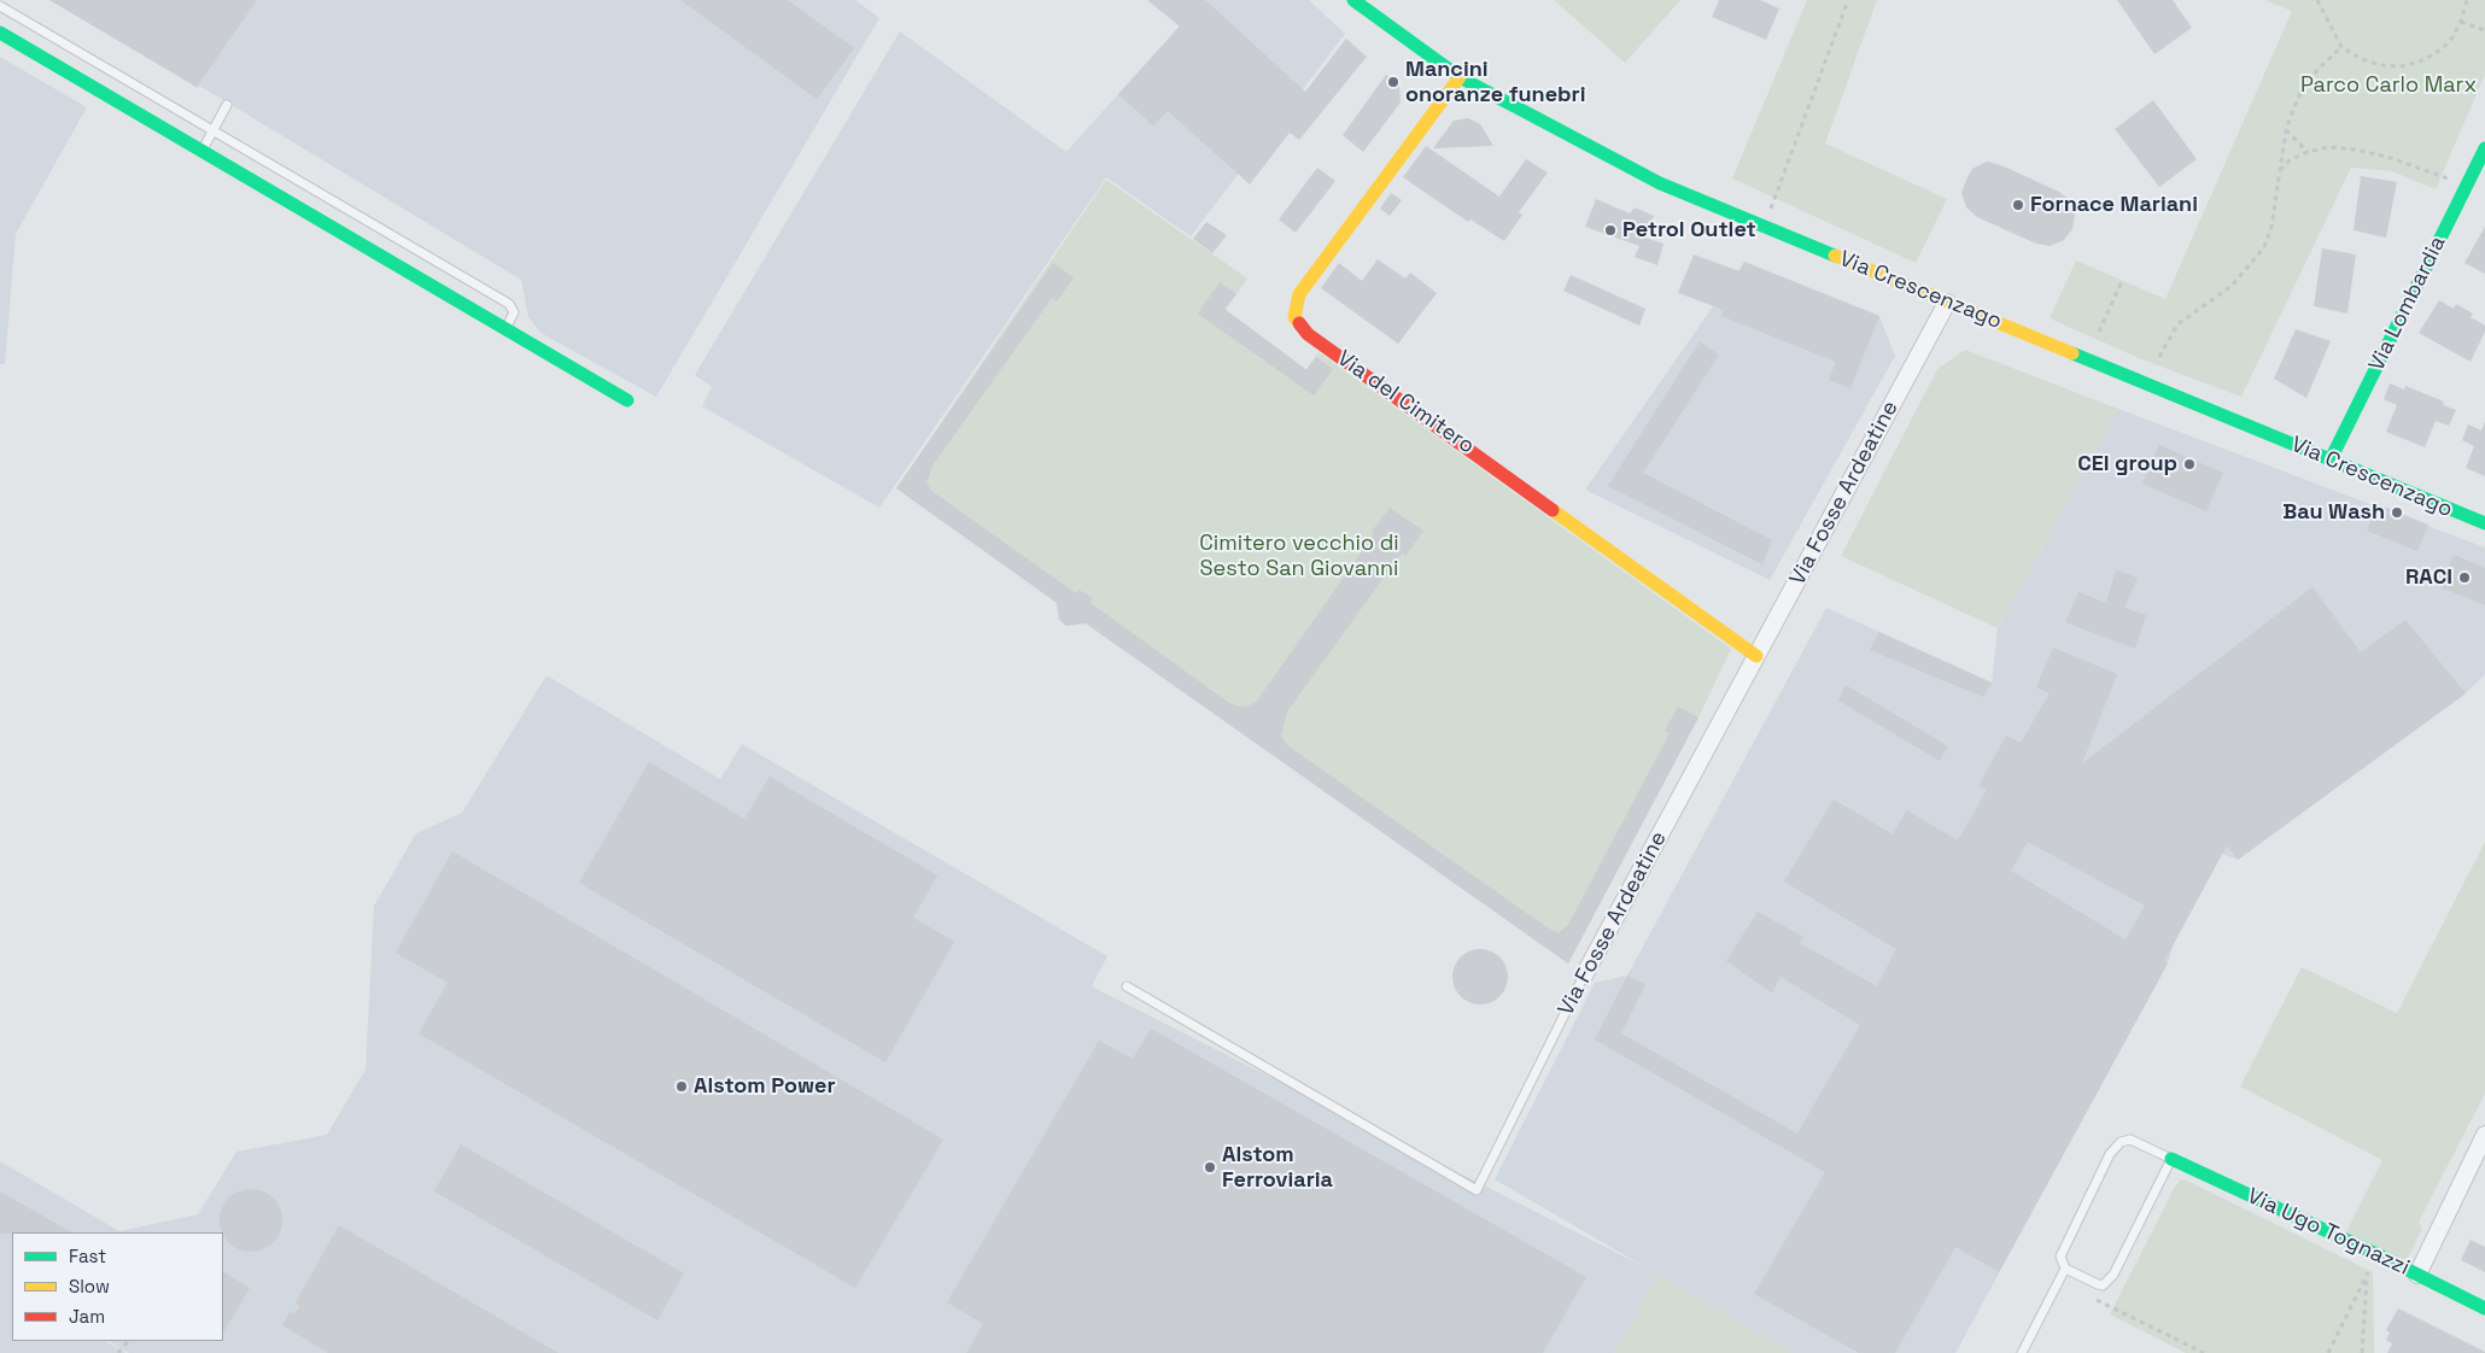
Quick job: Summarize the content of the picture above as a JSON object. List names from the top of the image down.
{
  "streets": {
    "street": [
      "Via Crescenzago",
      "Via Lombardia",
      "Via del Cimitero",
      "Via Fosse Ardeatine",
      "Via Ugo Tognazzi"
    ]
  },
  "crossings": [
    ["Via Crescenzago", "Via Lombardia"],
    ["Via Crescenzago", "Via del Cimitero"],
    ["Via Crescenzago", "Via Fosse Ardeatine"],
    ["Via del Cimitero", "Via Fosse Ardeatine"]
  ],
  "parks": ["Parco Carlo Marx", "Cimitero vecchio di Sesto San Giovanni"],
  "places": [
    "Mancini onoranze funebri",
    "Fornace Mariani",
    "Petrol Outlet",
    "CEI group",
    "Bau Wash",
    "RACI",
    "Alstom Power",
    "Alstom Ferroviaria"
  ],
  "legend": ["Fast", "Slow", "Jam"]
}
